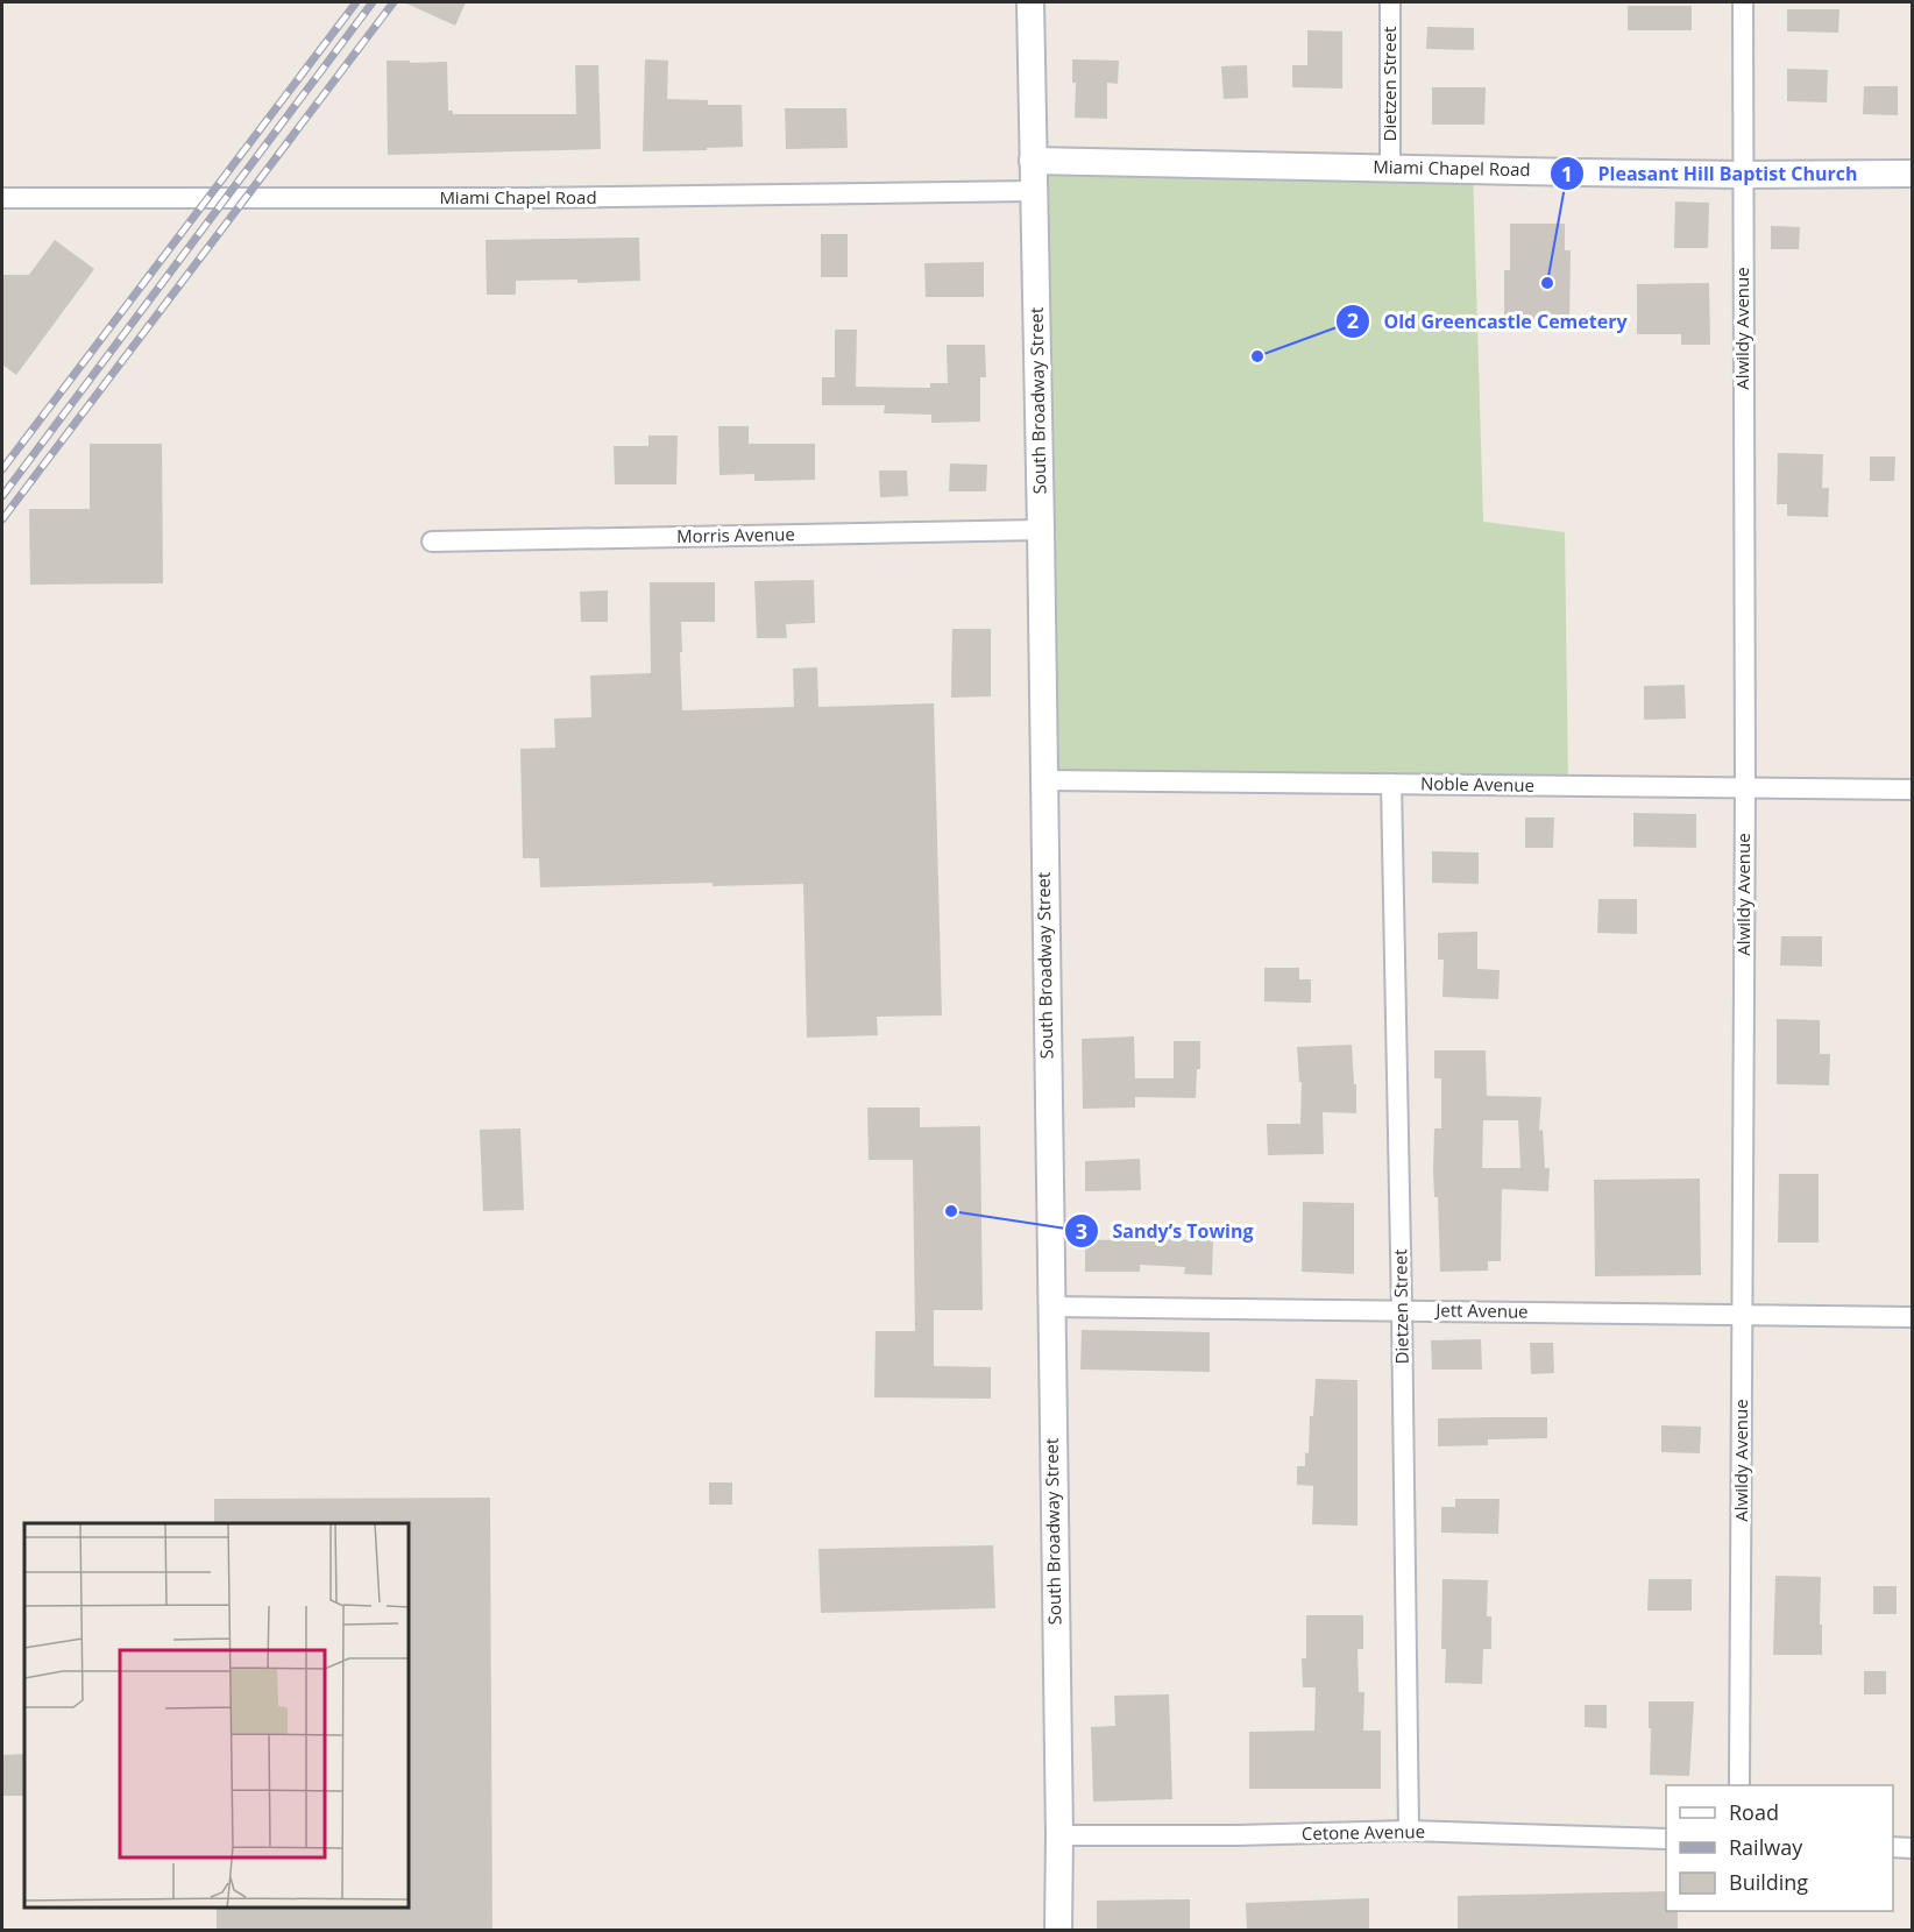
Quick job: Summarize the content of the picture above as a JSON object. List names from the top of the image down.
{
  "streets": {
    "street": [
      "Dietzen Street",
      "Miami Chapel Road",
      "Alwildy Avenue",
      "South Broadway Street",
      "Morris Avenue",
      "Noble Avenue",
      "Jett Avenue",
      "Cetone Avenue"
    ]
  },
  "crossings": [
    ["Dietzen Street", "Miami Chapel Road"],
    ["Dietzen Street", "Noble Avenue"],
    ["Dietzen Street", "Jett Avenue"],
    ["Dietzen Street", "Cetone Avenue"],
    ["Miami Chapel Road", "Alwildy Avenue"],
    ["Miami Chapel Road", "South Broadway Street"],
    ["Alwildy Avenue", "Noble Avenue"],
    ["Alwildy Avenue", "Jett Avenue"],
    ["South Broadway Street", "Morris Avenue"],
    ["South Broadway Street", "Noble Avenue"],
    ["South Broadway Street", "Jett Avenue"],
    ["South Broadway Street", "Cetone Avenue"]
  ],
  "places": ["Pleasant Hill Baptist Church", "Old Greencastle Cemetery", "Sandy’s Towing"],
  "legend": ["Road", "Railway", "Building"]
}
